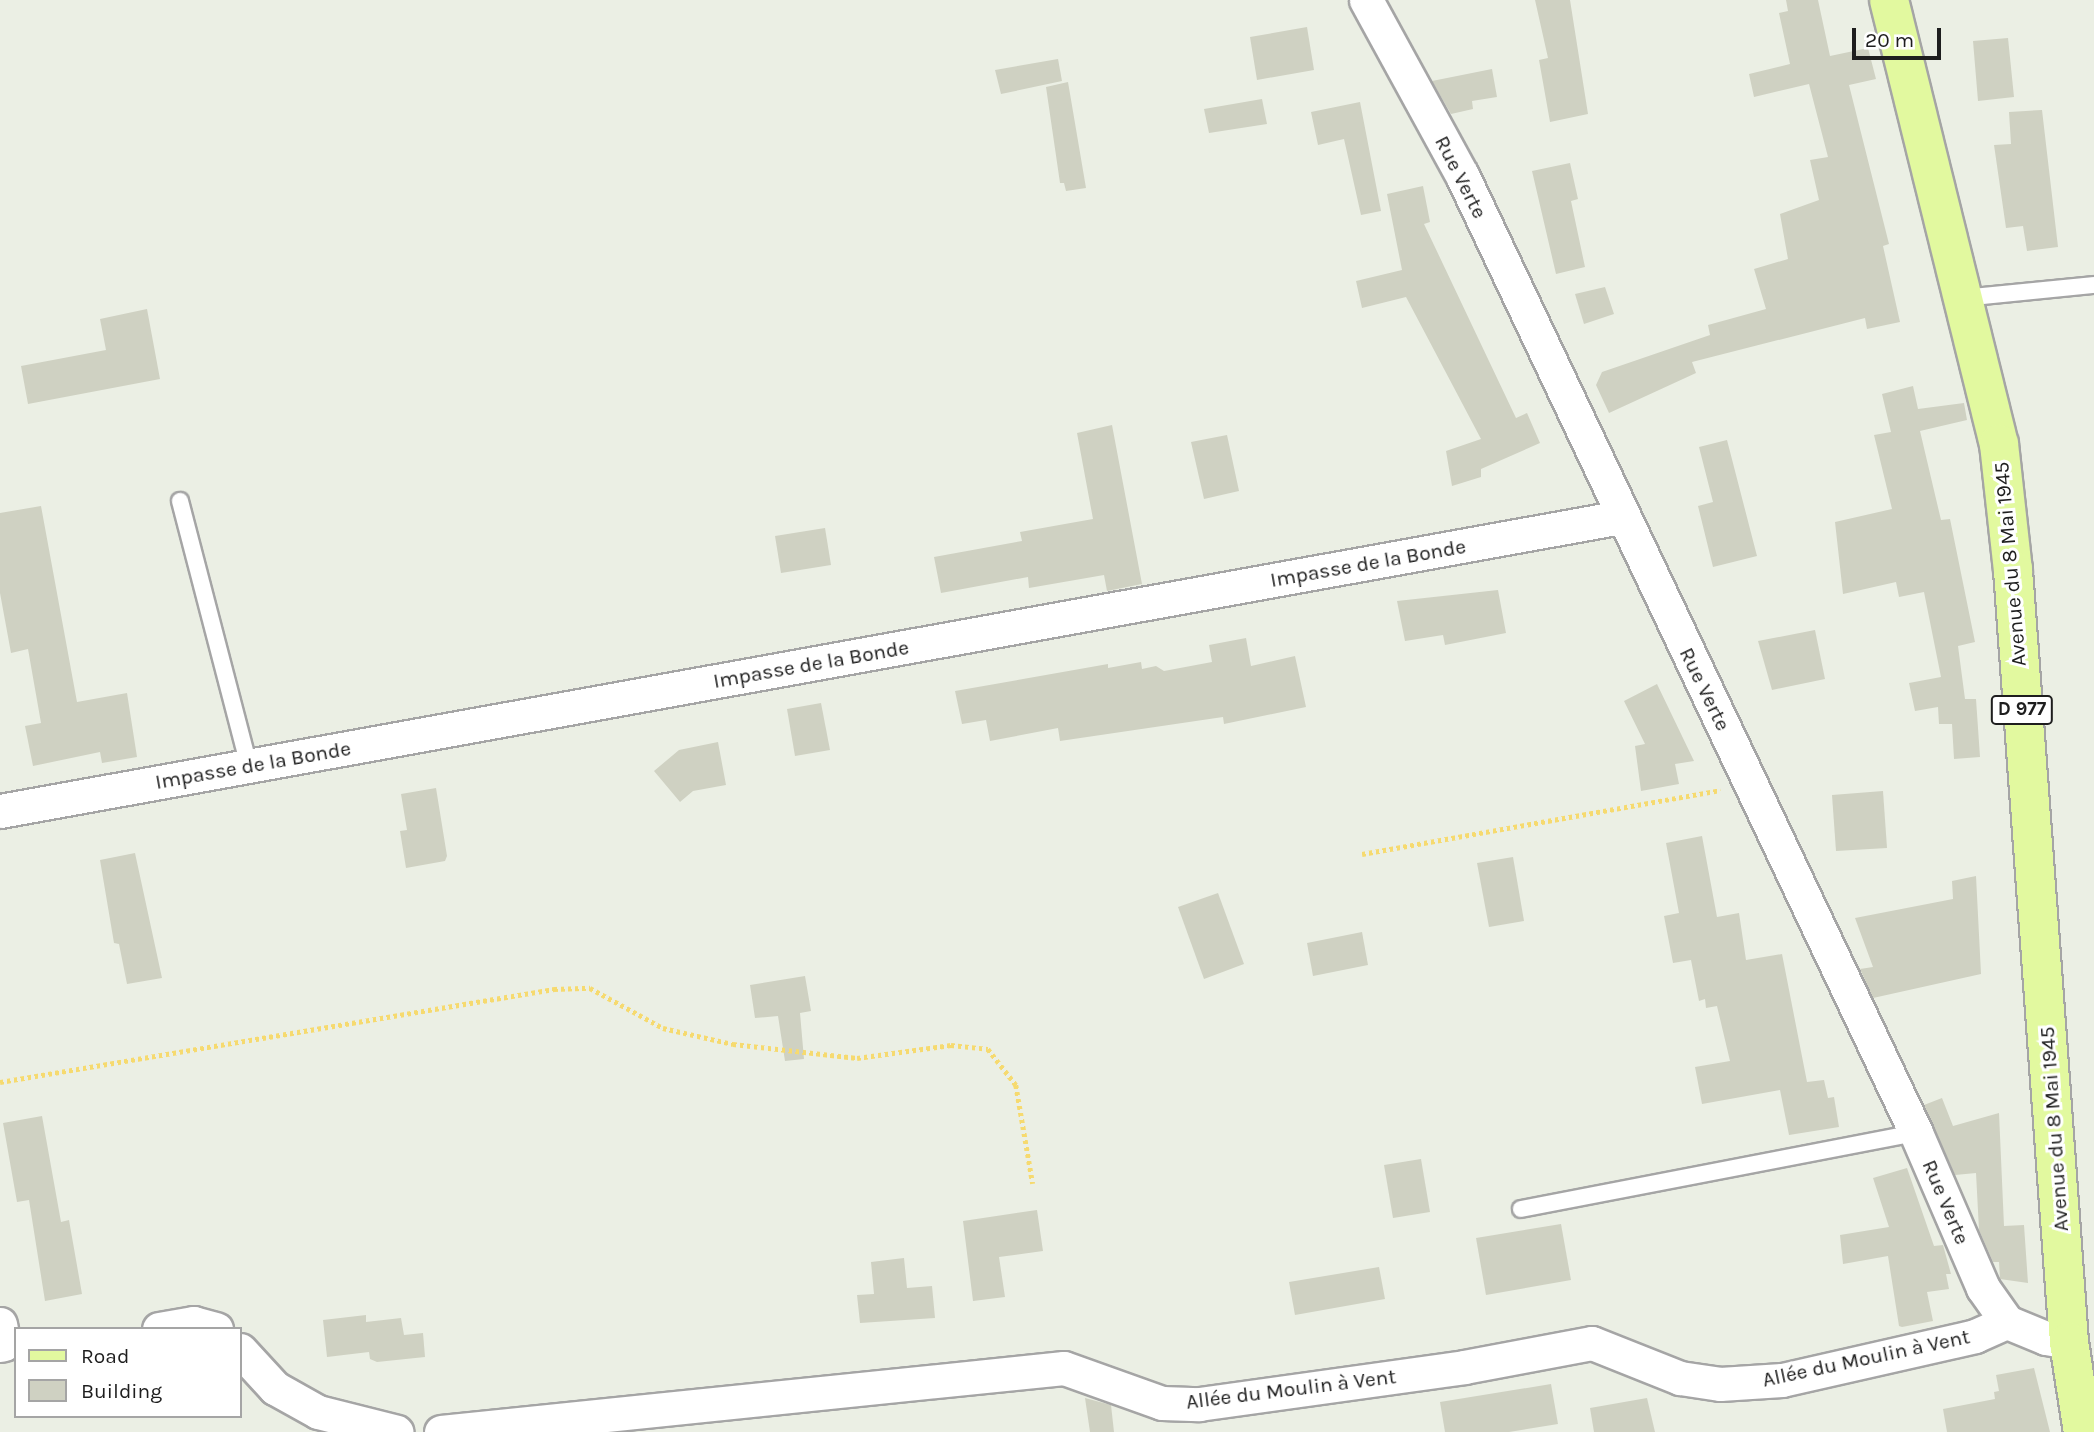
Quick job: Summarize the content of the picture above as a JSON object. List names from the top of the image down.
{
  "streets": {
    "main road": ["Avenue du 8 Mai 1945", "D 977"],
    "street": ["Rue Verte", "Impasse de la Bonde", "Allée du Moulin à Vent"]
  },
  "crossings": [
    ["Rue Verte", "Impasse de la Bonde"],
    ["Rue Verte", "Allée du Moulin à Vent"]
  ],
  "legend": ["Road", "Building"],
  "scale_bar": "20 m"
}
